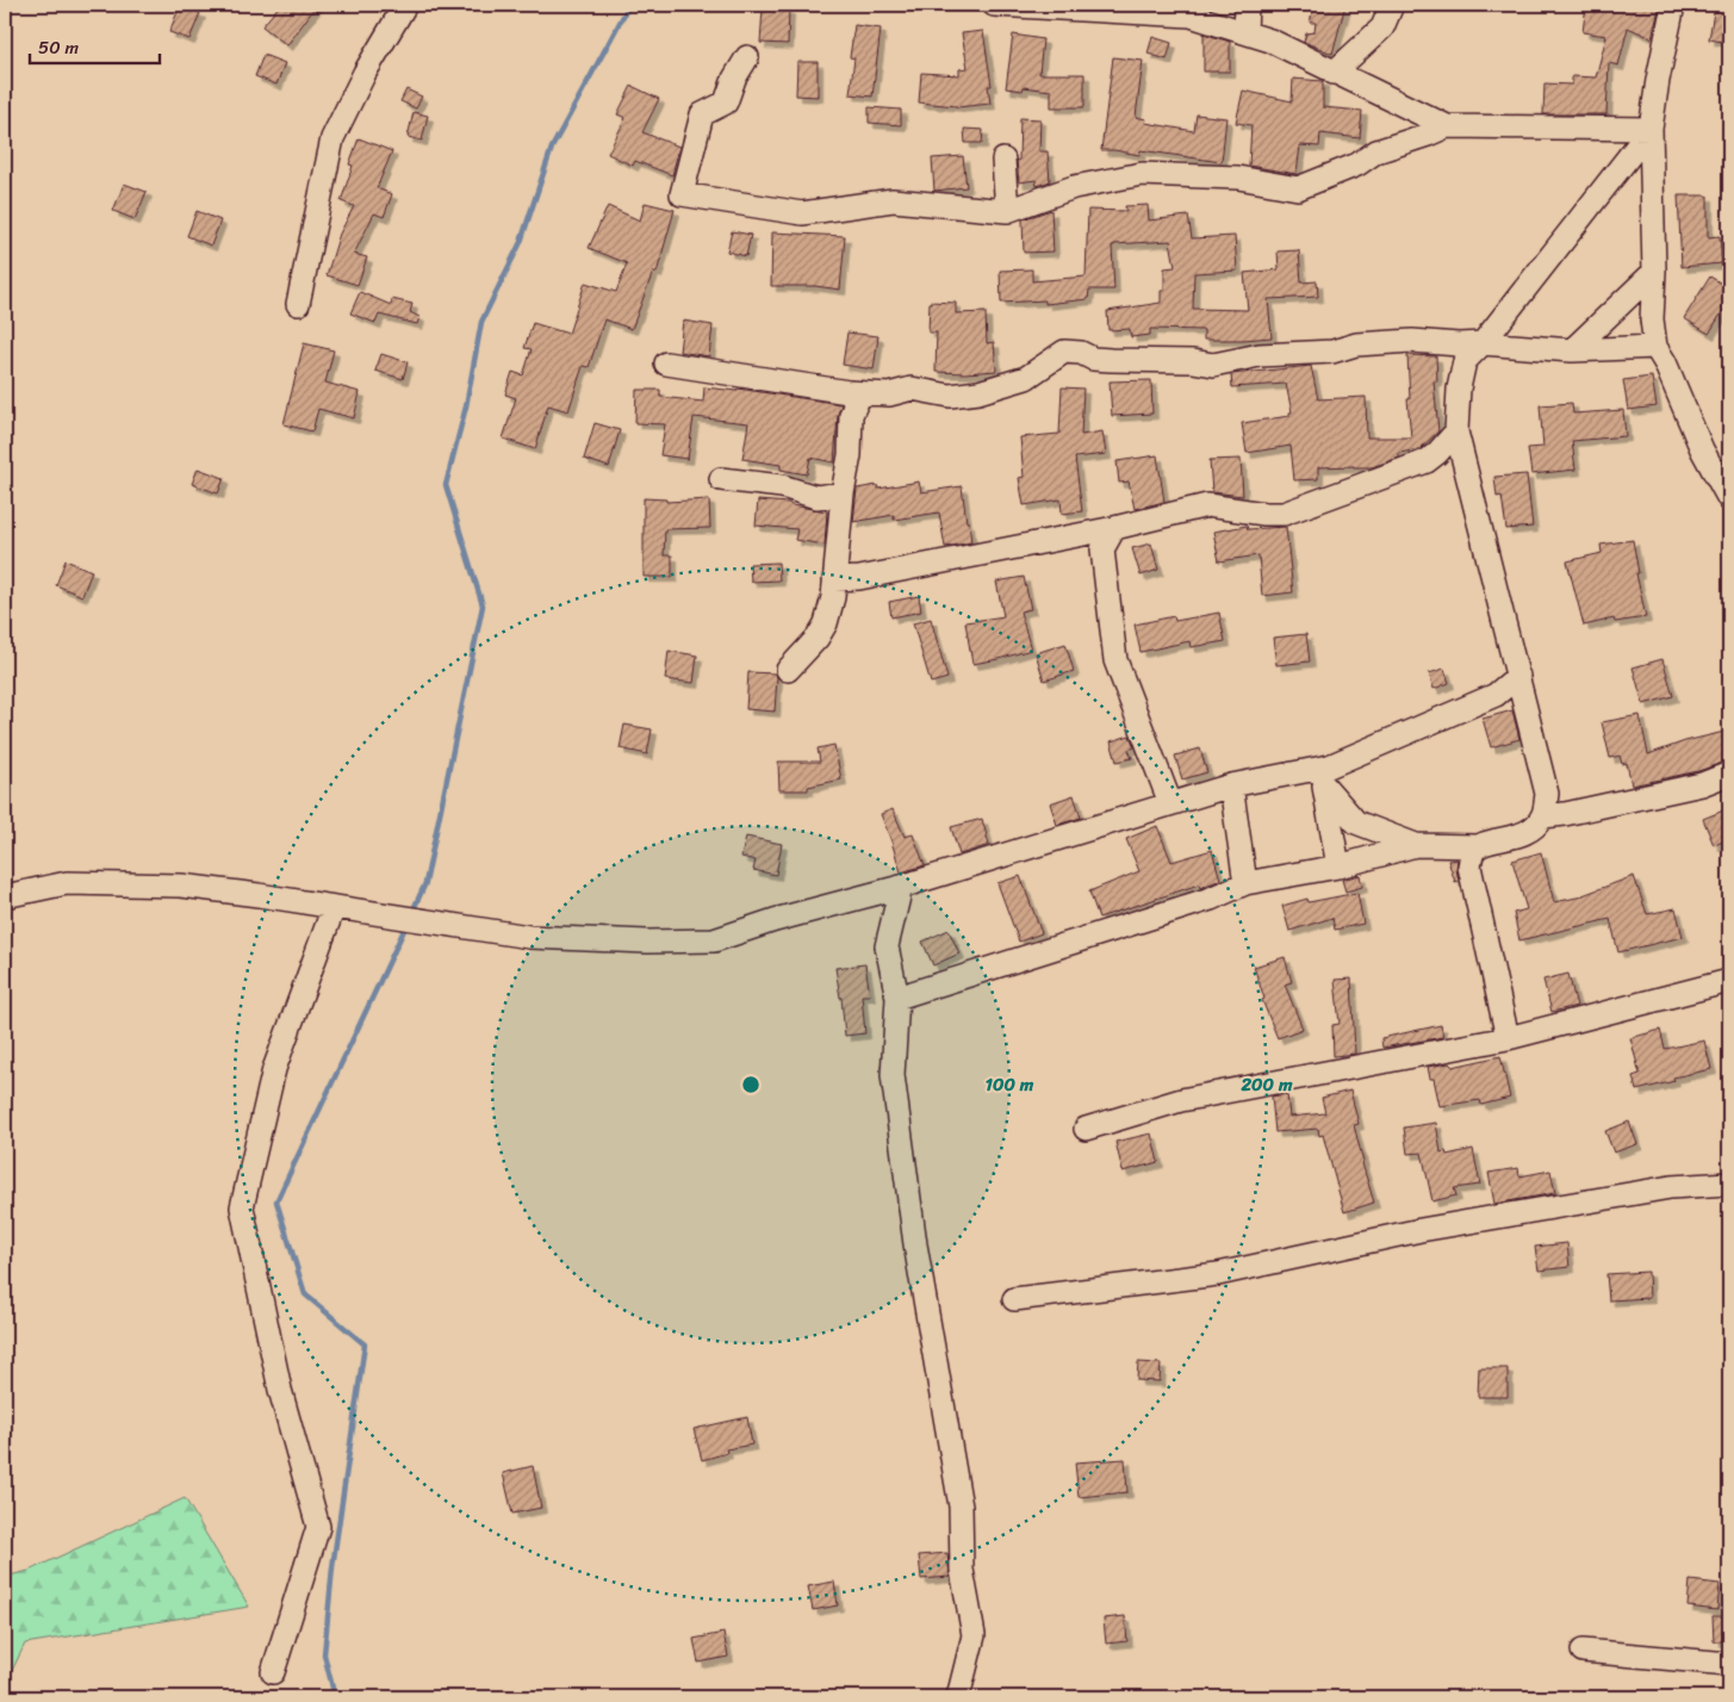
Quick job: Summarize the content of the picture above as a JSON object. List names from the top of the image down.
{
  "scale_bar": "50 m",
  "rings": ["100 m", "200 m"]
}
